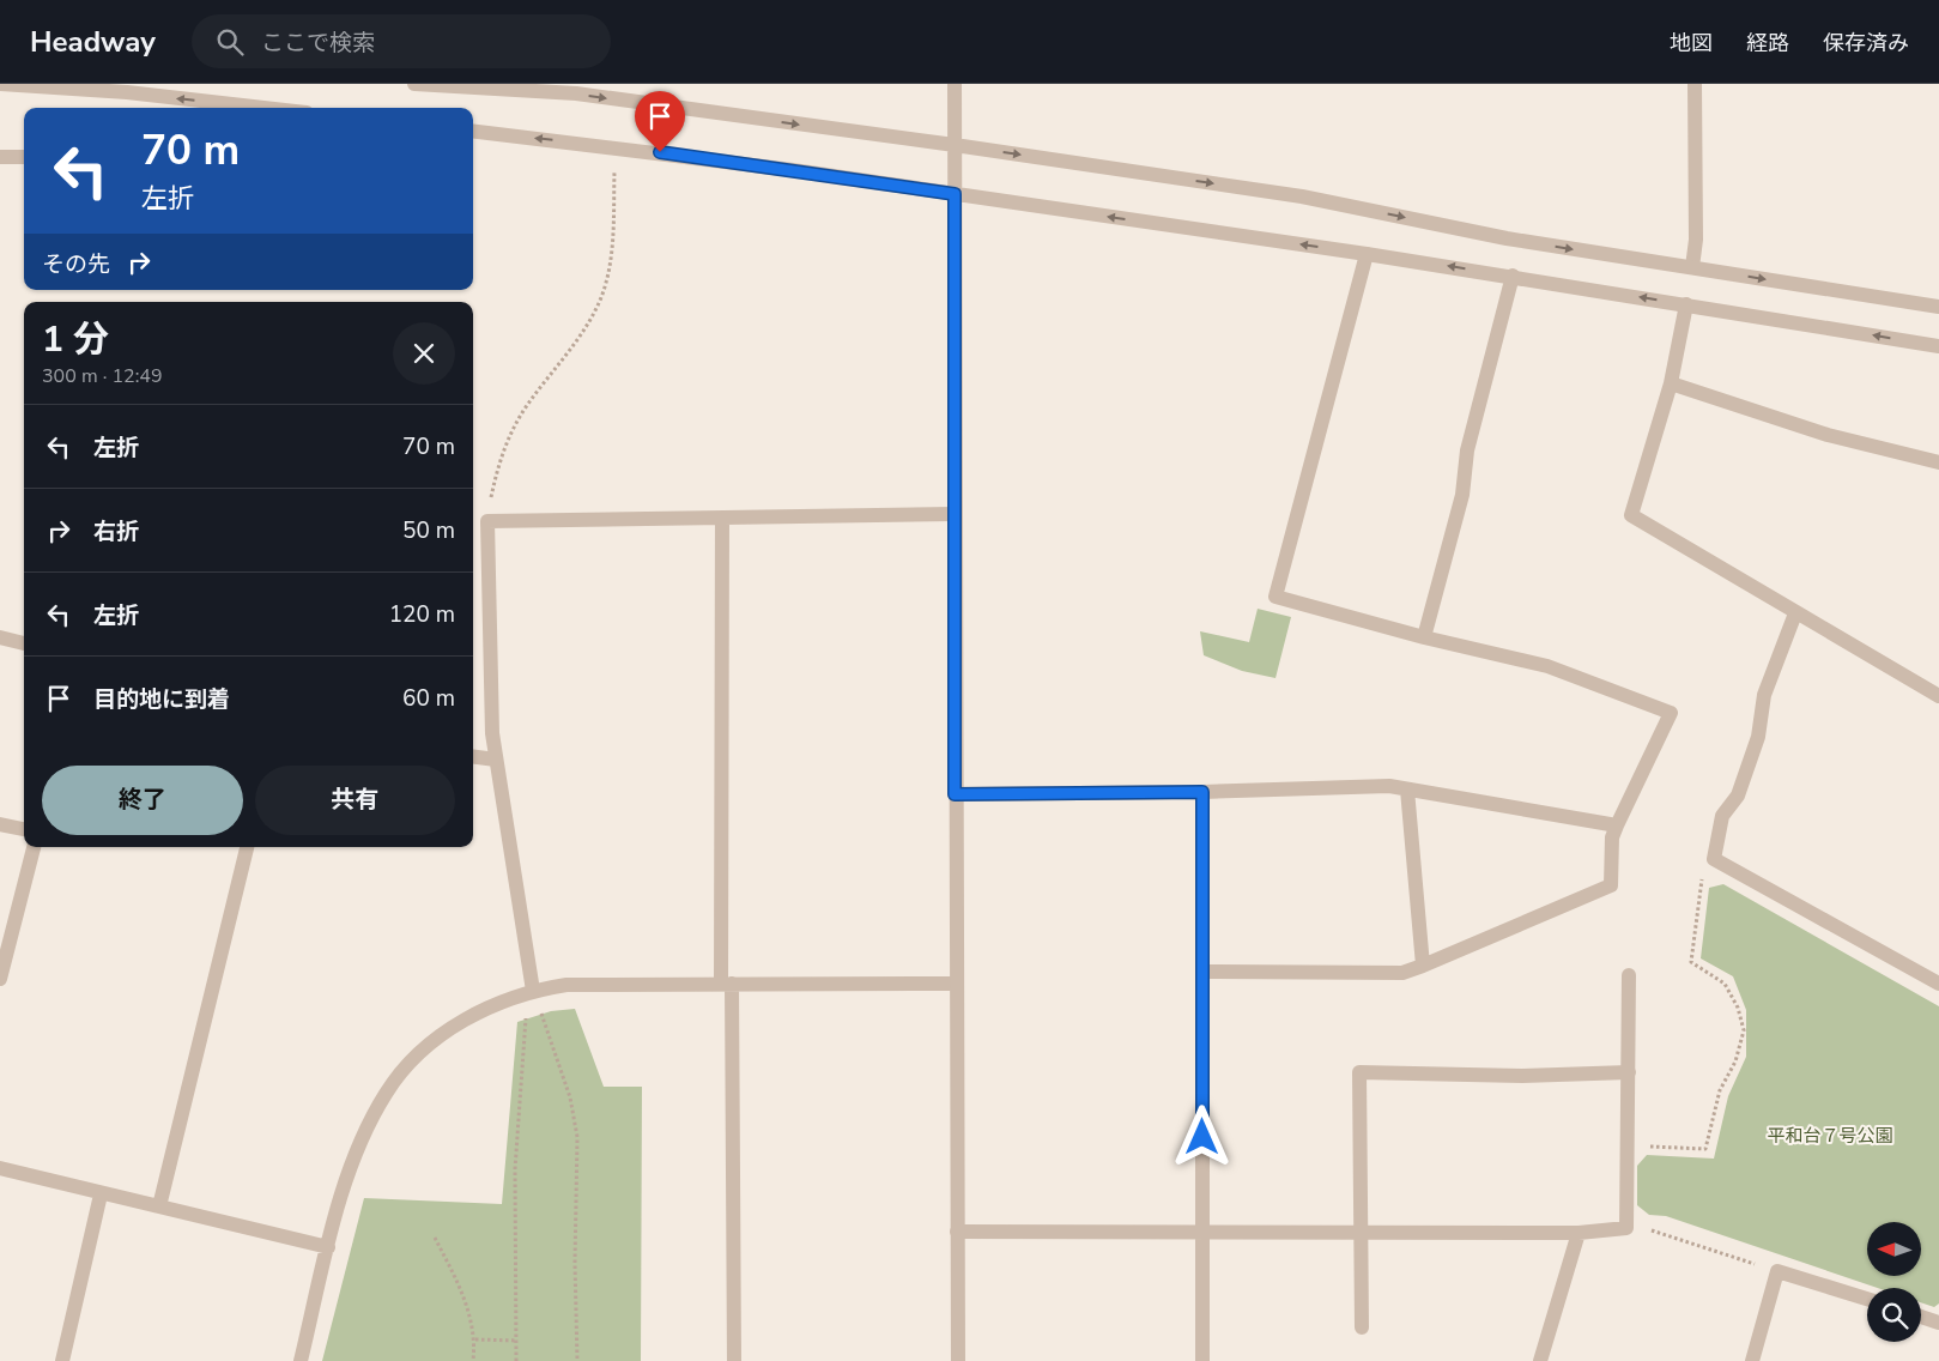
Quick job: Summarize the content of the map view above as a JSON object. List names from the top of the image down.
{
  "parks": ["平和台７号公園"],
  "north": "left",
  "page": {
    "header": "Headway",
    "search": "ここで検索",
    "nav": ["地図", "経路", "保存済み"],
    "turn": ["70 m", "左折"],
    "then": "その先",
    "heading": ["1 分", "300 m · 12:49"],
    "list": [
      {
        "name": "左折",
        "value": "70 m"
      },
      {
        "name": "右折",
        "value": "50 m"
      },
      {
        "name": "左折",
        "value": "120 m"
      },
      {
        "name": "目的地に到着",
        "value": "60 m"
      }
    ],
    "buttons": ["終了", "共有"]
  }
}
